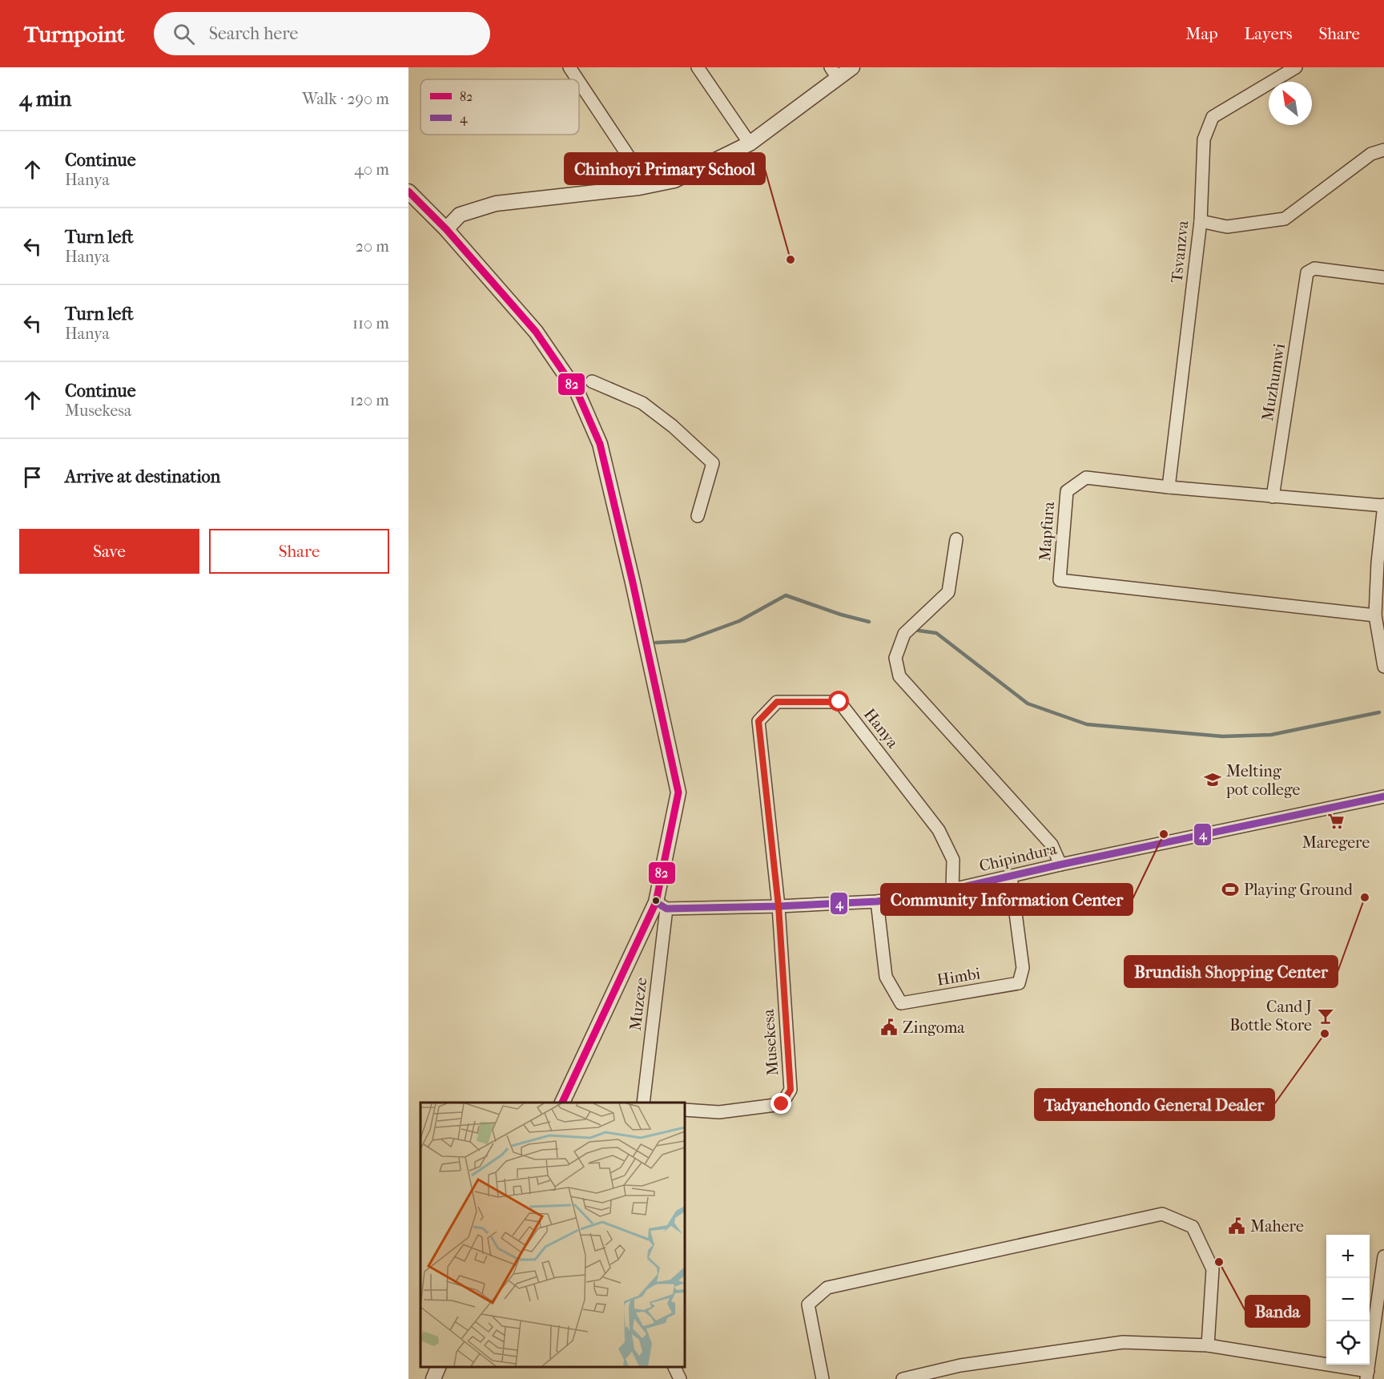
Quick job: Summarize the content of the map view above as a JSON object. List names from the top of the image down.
{
  "streets": {
    "street": [
      "Tsvanzva",
      "Muzhumwi",
      "Mapfura",
      "Hanya",
      "Chipindura",
      "Himbi",
      "Muzeze",
      "Musekesa"
    ]
  },
  "crossings": [
    ["Tsvanzva", "Mapfura"],
    ["Muzhumwi", "Mapfura"],
    ["Hanya", "Chipindura"],
    ["Hanya", "Musekesa"],
    ["Chipindura", "Himbi"],
    ["Chipindura", "Muzeze"],
    ["Chipindura", "Musekesa"]
  ],
  "places": {
    "other": [
      "Chinhoyi Primary School",
      "Community Information Center",
      "Brundish Shopping Center",
      "Tadyanehondo General Dealer",
      "Banda"
    ],
    "school or university": ["Melting pot college"],
    "supermarket": ["Maregere"],
    "sports": ["Playing Ground"],
    "bar": ["Cand J Bottle Store"],
    "public building": ["Zingoma", "Mahere"]
  },
  "lines": ["transit line 82", "transit line 4"],
  "legend": ["82", "4"],
  "north": "top left",
  "page": {
    "header": "Turnpoint",
    "search": "Search here",
    "nav": ["Map", "Layers", "Share"],
    "heading": ["4 min", "Walk · 290 m"],
    "list": [
      ["Continue", "Hanya", "40 m"],
      ["Turn left", "Hanya", "20 m"],
      ["Turn left", "Hanya", "110 m"],
      ["Continue", "Musekesa", "120 m"],
      "Arrive at destination"
    ],
    "buttons": ["Save", "Share"],
    "map_buttons": ["+", "−"]
  }
}
